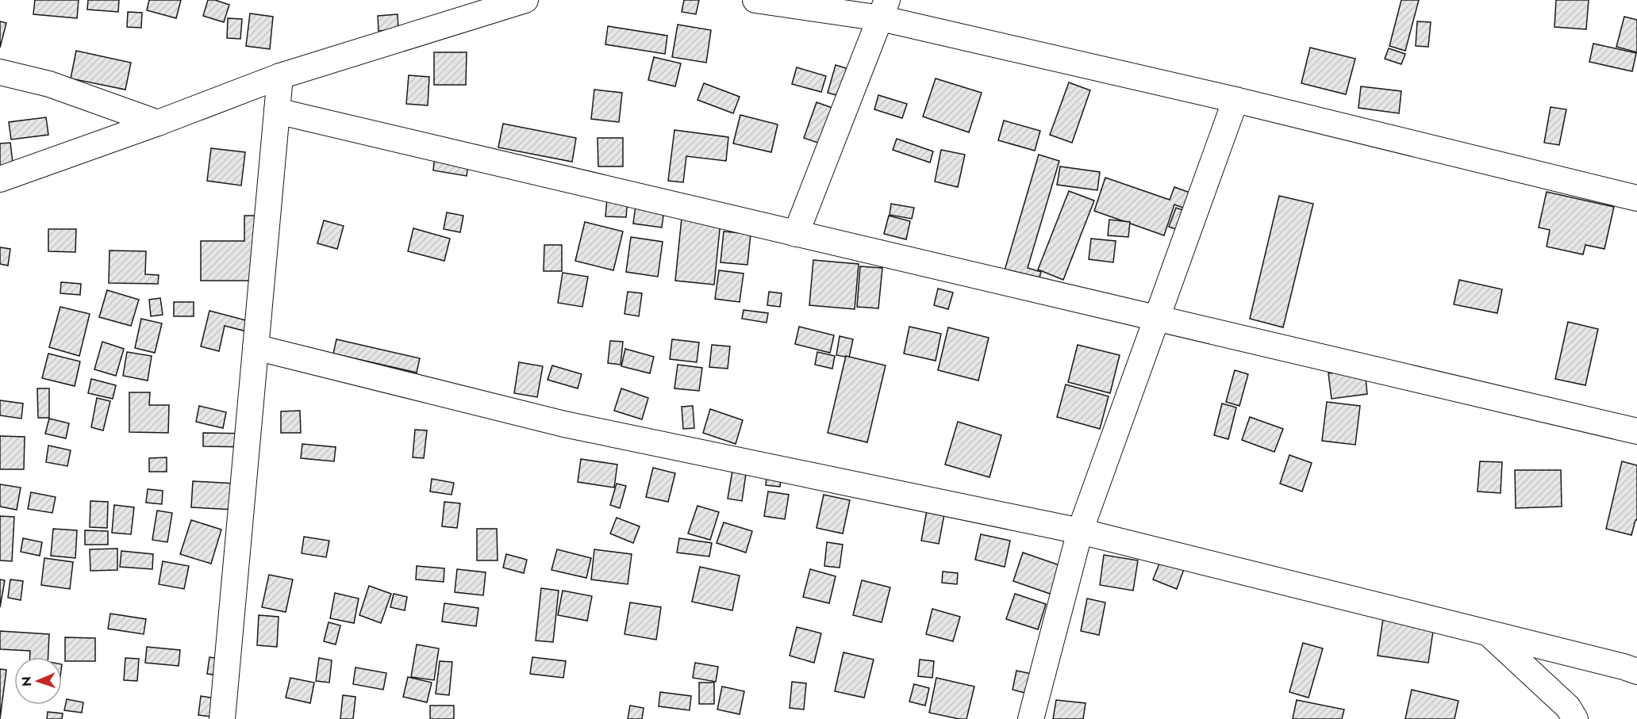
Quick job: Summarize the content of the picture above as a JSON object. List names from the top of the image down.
{
  "north": "left"
}
